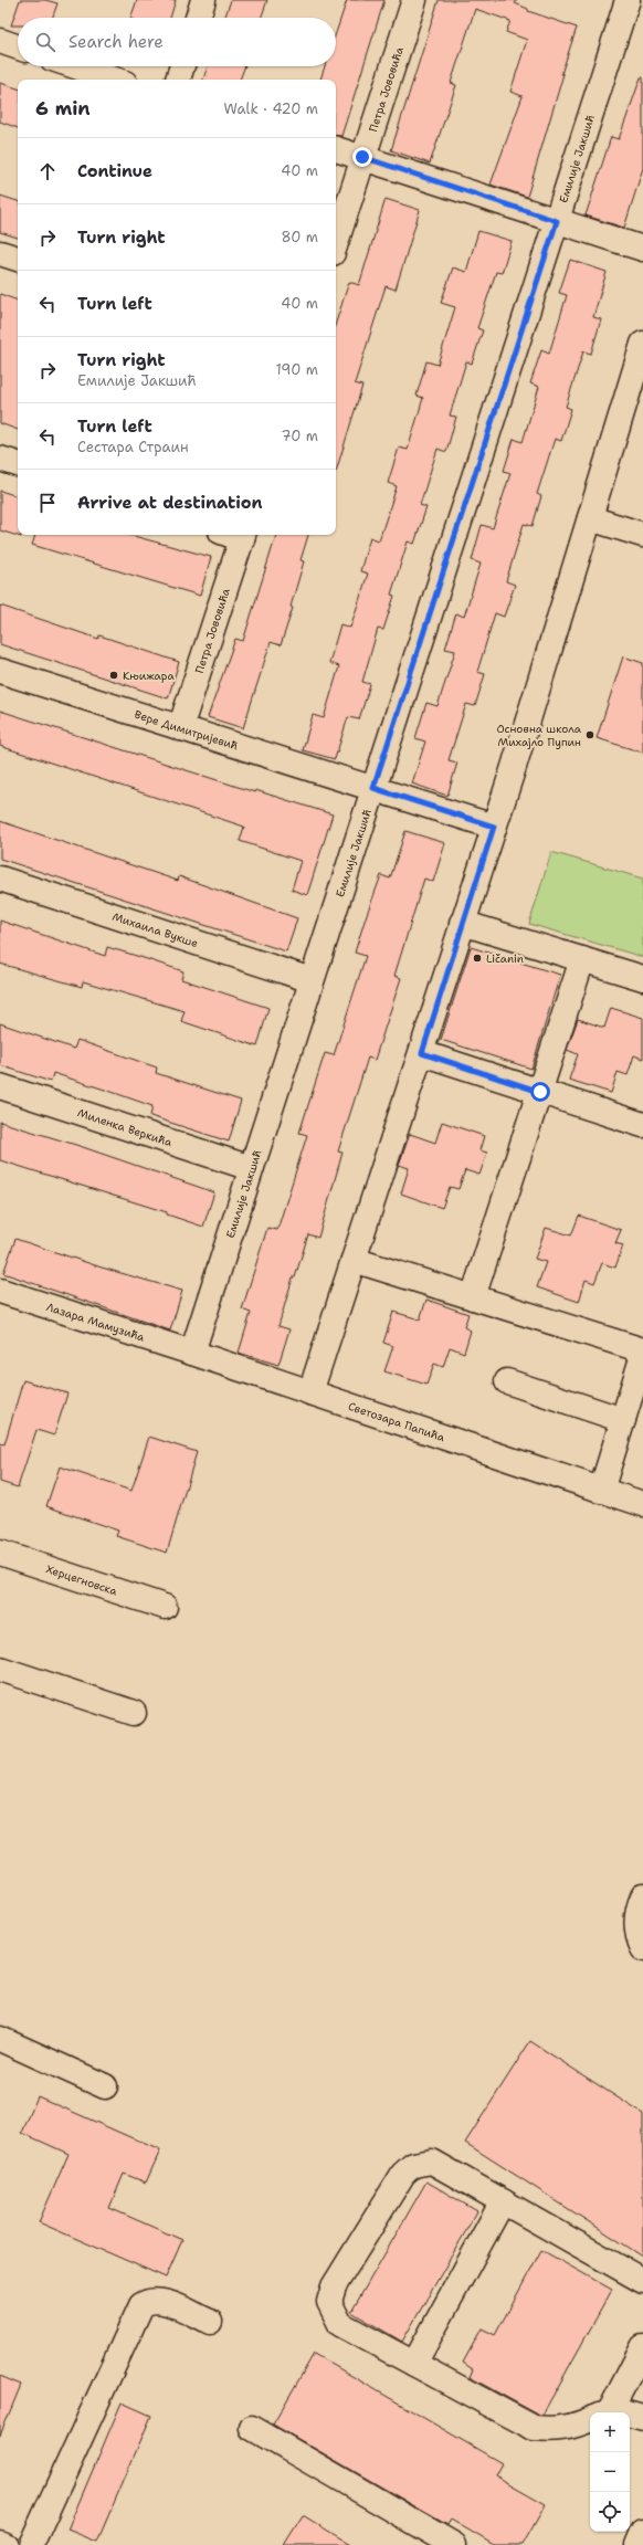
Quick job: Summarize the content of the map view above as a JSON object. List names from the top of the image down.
{
  "streets": {
    "street": [
      "Петра Јововића",
      "Емилије Јакшић",
      "Вере Димитријевић",
      "Михаила Вукше",
      "Миленка Веркића",
      "Лазара Мамузића",
      "Светозара Папића",
      "Херцегновска"
    ]
  },
  "crossings": [
    ["Петра Јововића", "Вере Димитријевић"],
    ["Емилије Јакшић", "Вере Димитријевић"],
    ["Емилије Јакшић", "Михаила Вукше"],
    ["Емилије Јакшић", "Миленка Веркића"],
    ["Емилије Јакшић", "Лазара Мамузића"],
    ["Емилије Јакшић", "Светозара Папића"],
    ["Лазара Мамузића", "Светозара Папића"]
  ],
  "places": ["Књижара", "Основна школа Михајло Пупин", "Ličanin"],
  "page": {
    "search": "Search here",
    "heading": ["6 min", "Walk · 420 m"],
    "list": [
      ["Continue", "40 m"],
      ["Turn right", "80 m"],
      ["Turn left", "40 m"],
      ["Turn right", "Емилије Јакшић", "190 m"],
      ["Turn left", "Сестара Страин", "70 m"],
      "Arrive at destination"
    ],
    "map_buttons": ["+", "−"]
  }
}
